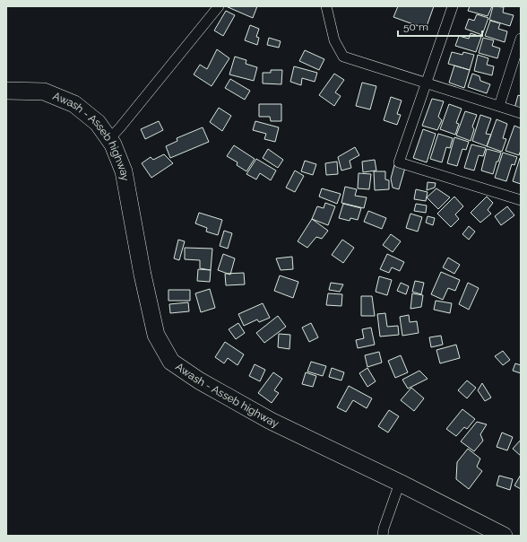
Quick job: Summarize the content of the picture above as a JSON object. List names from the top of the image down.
{
  "streets": {
    "highway": ["Awash - Asseb highway"]
  },
  "scale_bar": "50 m"
}
